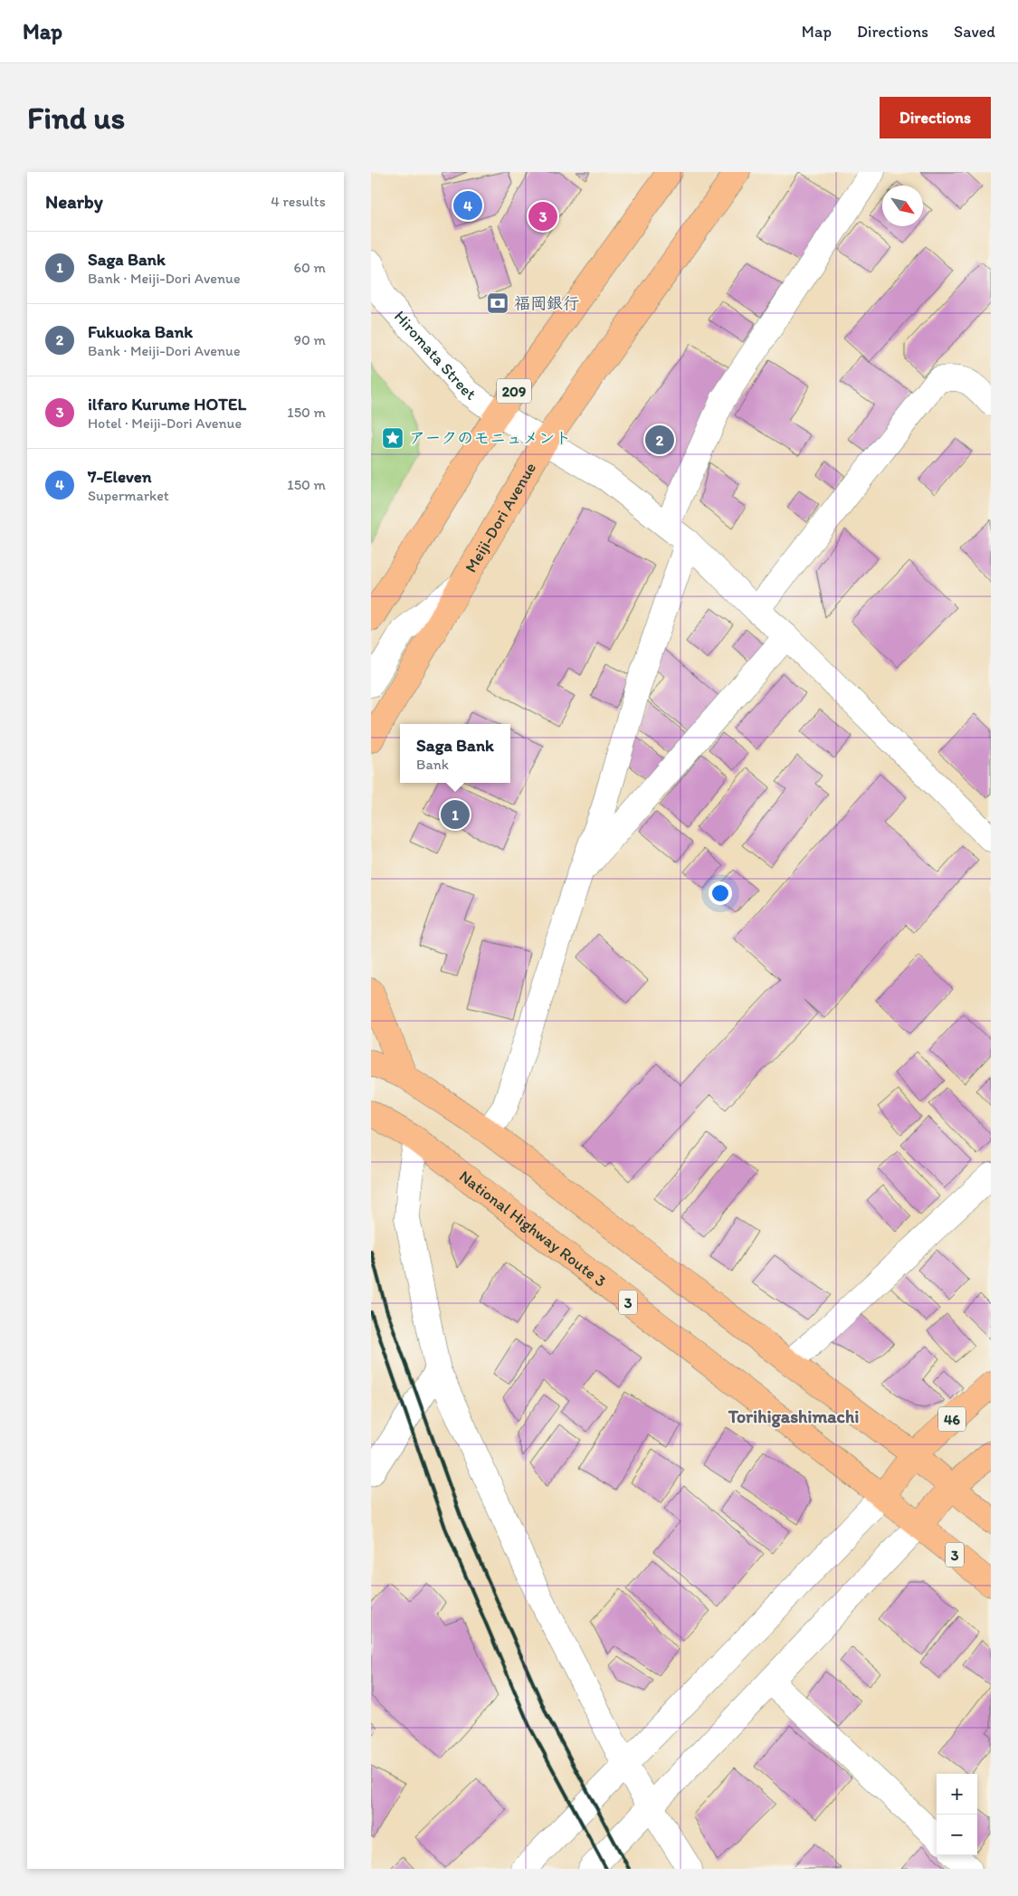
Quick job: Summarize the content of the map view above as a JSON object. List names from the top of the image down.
{
  "streets": {
    "main road": [
      "209",
      "Meiji-Dori Avenue",
      "National Highway Route 3",
      "3",
      "46"
    ],
    "street": ["Hiromata Street"]
  },
  "crossings": [
    ["Hiromata Street", "209"],
    ["Hiromata Street", "Meiji-Dori Avenue"],
    ["National Highway Route 3", "46"]
  ],
  "districts": ["Torihigashimachi"],
  "places": {
    "bank": ["福岡銀行"],
    "place": ["アークのモニュメント"]
  },
  "north": "bottom right",
  "page": {
    "header": "Map",
    "nav": ["Map", "Directions", "Saved"],
    "buttons": "Directions",
    "title": "Find us",
    "heading": ["Nearby", "4 results"],
    "pins": [
      "4",
      "3",
      "2",
      "1"
    ],
    "list": [
      {
        "mark": "1",
        "name": "Saga Bank",
        "note": "Bank · Meiji-Dori Avenue",
        "value": "60 m"
      },
      {
        "mark": "2",
        "name": "Fukuoka Bank",
        "note": "Bank · Meiji-Dori Avenue",
        "value": "90 m"
      },
      {
        "mark": "3",
        "name": "ilfaro Kurume HOTEL",
        "note": "Hotel · Meiji-Dori Avenue",
        "value": "150 m"
      },
      {
        "mark": "4",
        "name": "7-Eleven",
        "note": "Supermarket",
        "value": "150 m"
      }
    ],
    "popup": ["Saga Bank", "Bank"],
    "map_buttons": ["+", "−"]
  }
}
